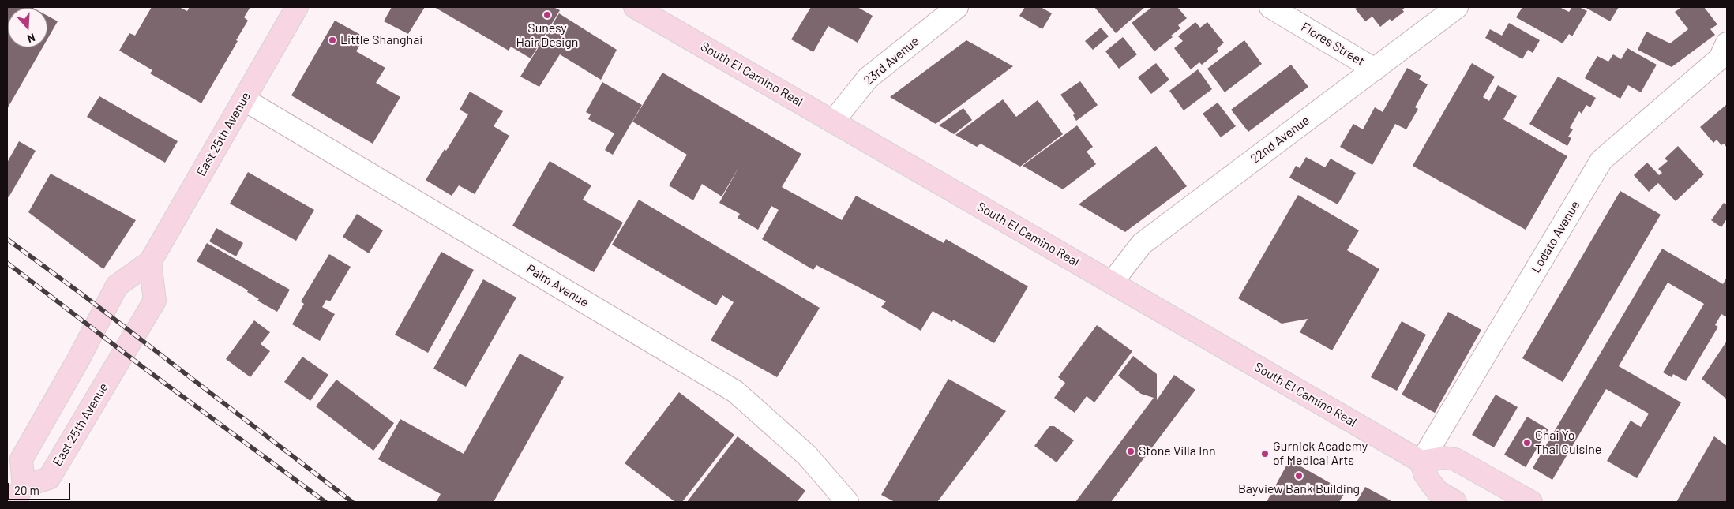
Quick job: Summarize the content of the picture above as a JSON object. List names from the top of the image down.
{
  "streets": {
    "main road": ["South El Camino Real", "East 25th Avenue"],
    "street": [
      "Flores Street",
      "23rd Avenue",
      "22nd Avenue",
      "Lodato Avenue",
      "Palm Avenue"
    ]
  },
  "crossings": [
    ["Flores Street", "22nd Avenue"],
    ["23rd Avenue", "South El Camino Real"],
    ["South El Camino Real", "22nd Avenue"],
    ["South El Camino Real", "Lodato Avenue"],
    ["East 25th Avenue", "Palm Avenue"]
  ],
  "places": [
    "Sunesy Hair Design",
    "Little Shanghai",
    "Chai Yo Thai Cuisine",
    "Stone Villa Inn",
    "Gurnick Academy of Medical Arts",
    "Bayview Bank Building"
  ],
  "scale_bar": "20 m",
  "north": "bottom"
}
